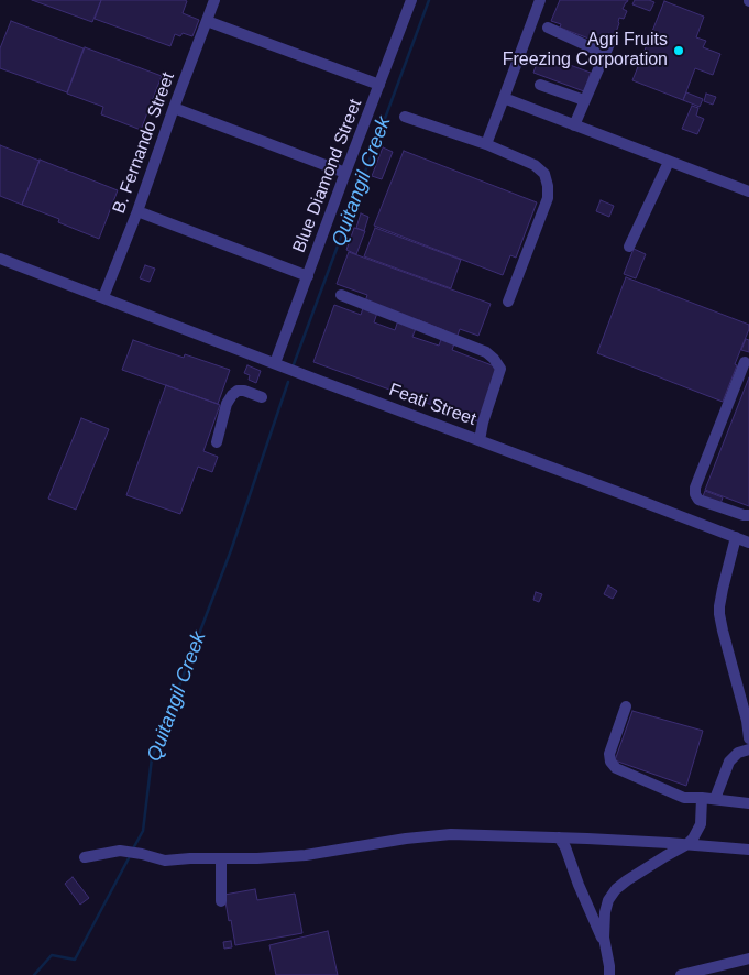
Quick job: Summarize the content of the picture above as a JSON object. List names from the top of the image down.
{
  "streets": {
    "street": ["B. Fernando Street", "Blue Diamond Street", "Feati Street"]
  },
  "crossings": [
    ["B. Fernando Street", "Feati Street"],
    ["Blue Diamond Street", "Feati Street"]
  ],
  "water": ["Quitangil Creek"],
  "places": ["Agri Fruits Freezing Corporation"]
}
